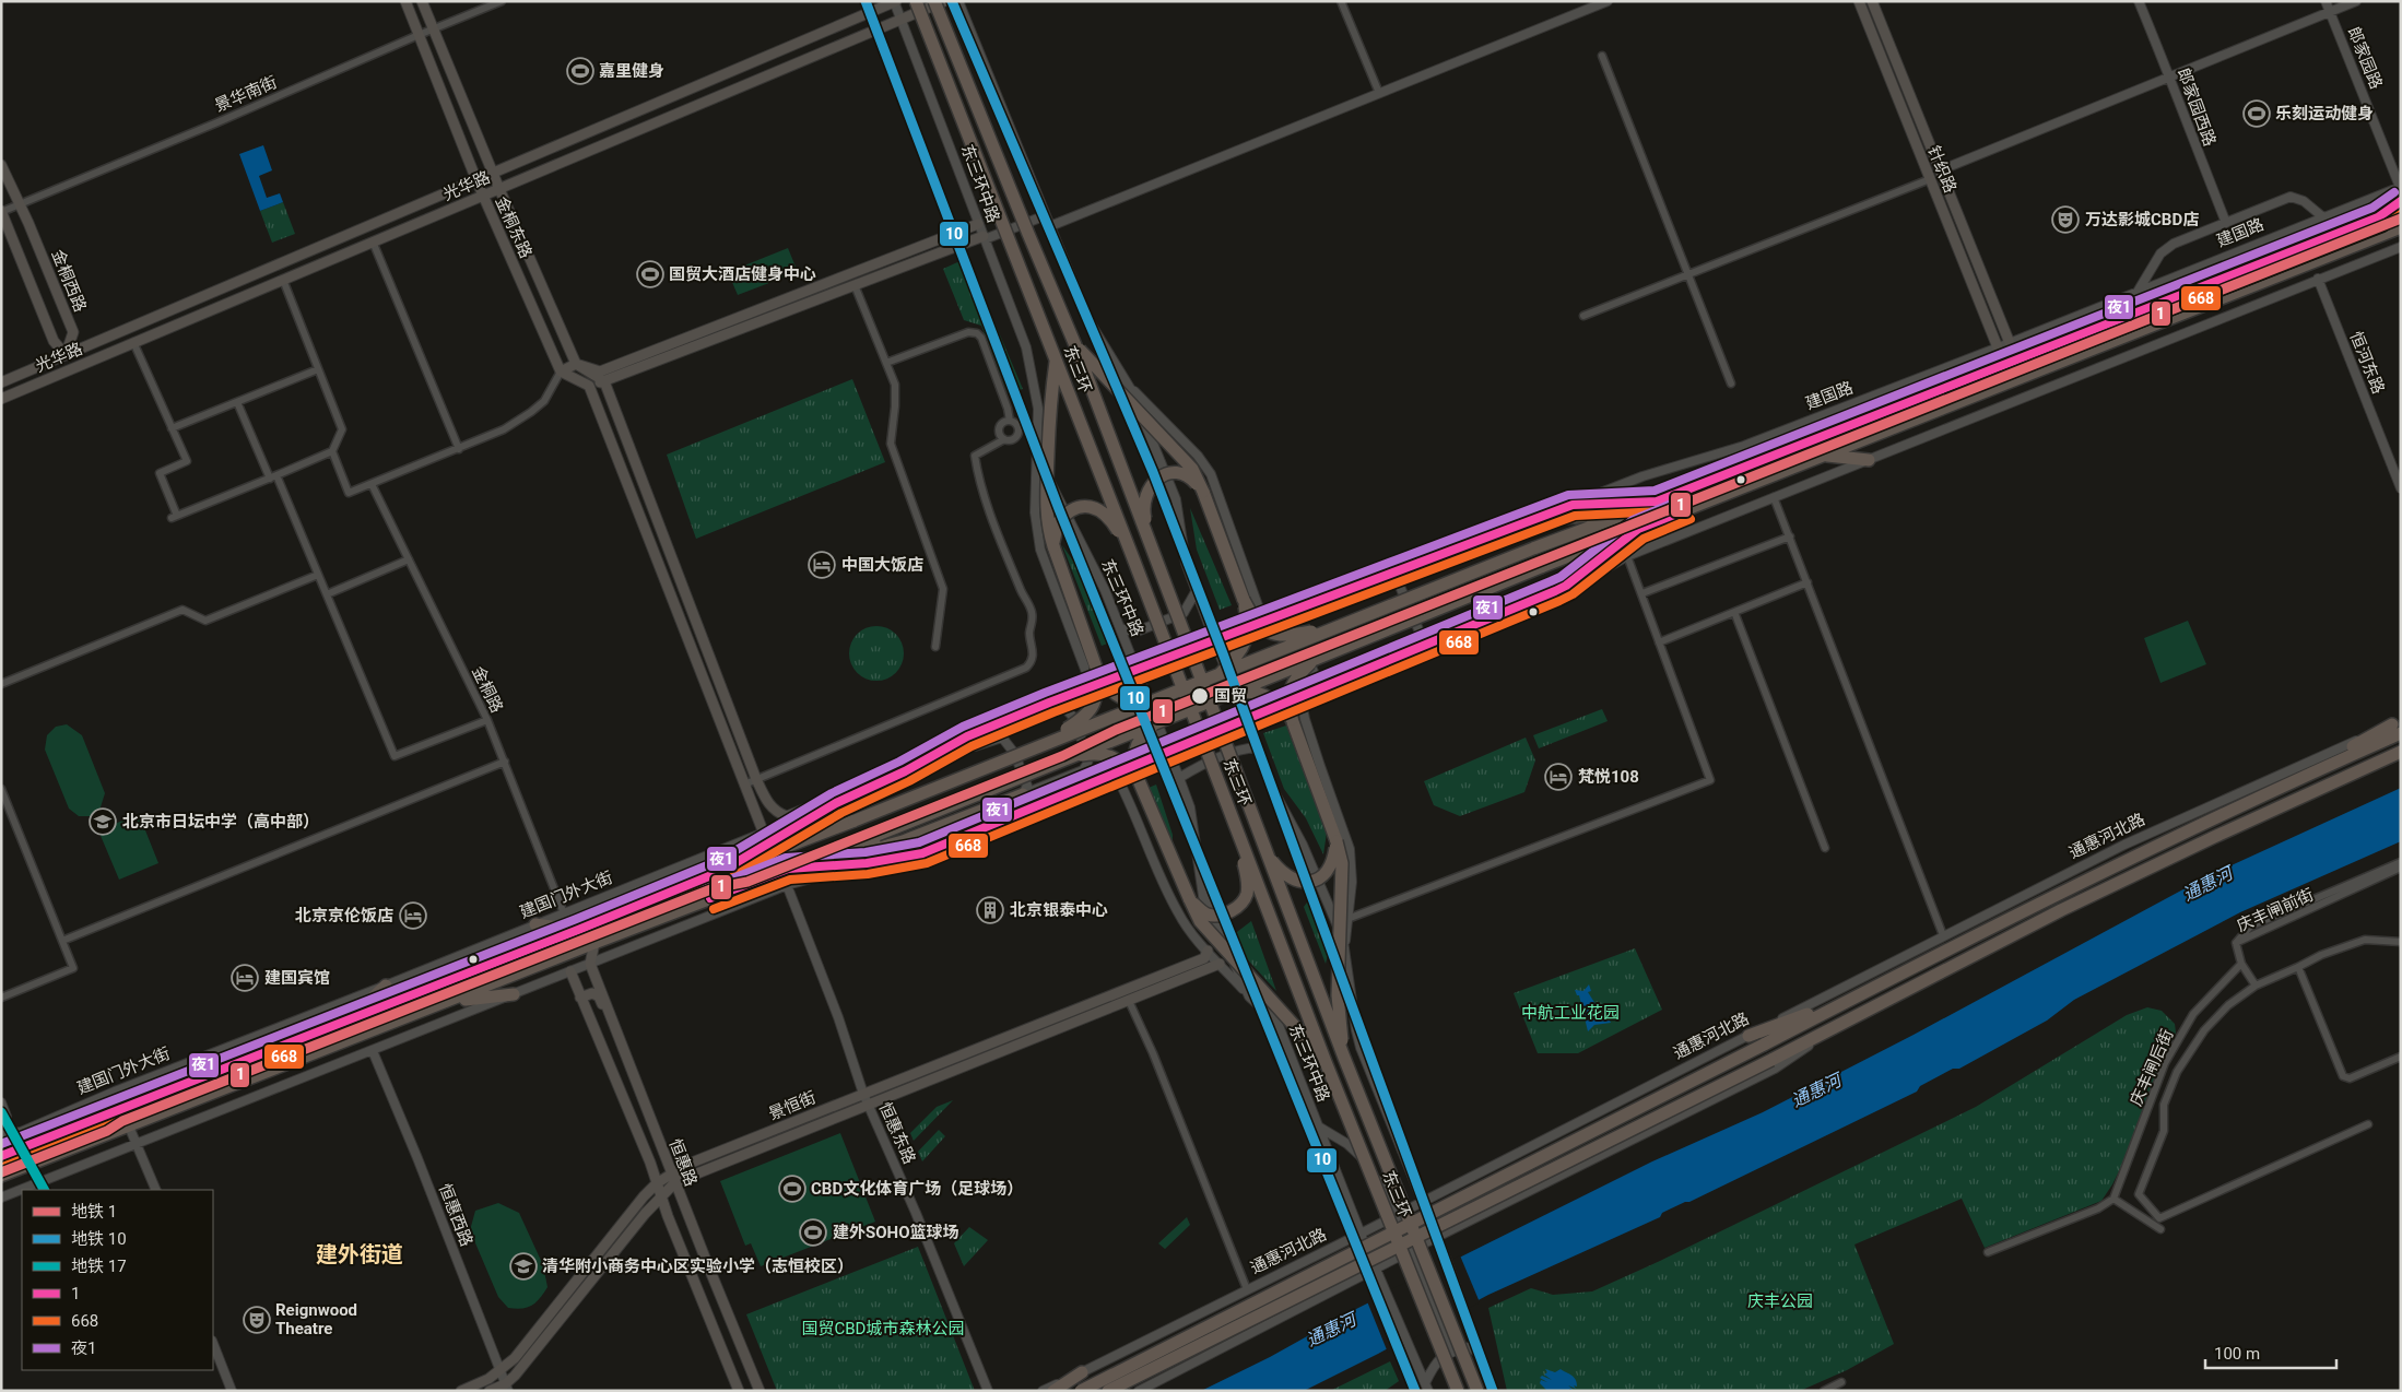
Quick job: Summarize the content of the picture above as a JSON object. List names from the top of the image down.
{
  "streets": {
    "highway": ["东三环", "通惠河北路", "建国门外大街"],
    "main road": [
      "针织路",
      "光华路",
      "金桐东路",
      "金桐西路",
      "景恒街",
      "恒惠路"
    ],
    "street": [
      "郎家园路",
      "景华南街",
      "郎家园西路",
      "东三环中路",
      "建国路",
      "恒河东路",
      "金桐路",
      "庆丰闸前街",
      "庆丰闸后街",
      "恒惠东路",
      "恒惠西路"
    ]
  },
  "crossings": [
    ["郎家园路", "建国路"],
    ["景华南街", "金桐东路"],
    ["景华南街", "金桐西路"],
    ["针织路", "建国路"],
    ["东三环中路", "光华路"],
    ["东三环中路", "通惠河北路"],
    ["东三环中路", "建国门外大街"],
    ["光华路", "金桐东路"],
    ["光华路", "金桐西路"],
    ["建国路", "建国门外大街"],
    ["金桐路", "建国门外大街"],
    ["景恒街", "恒惠东路"],
    ["景恒街", "恒惠路"],
    ["景恒街", "恒惠西路"]
  ],
  "districts": ["建外街道"],
  "water": ["通惠河"],
  "parks": ["中航工业花园", "庆丰公园", "国贸CBD城市森林公园"],
  "places": {
    "sports": [
      "嘉里健身",
      "乐刻运动健身",
      "国贸大酒店健身中心",
      "CBD文化体育广场（足球场）",
      "建外SOHO篮球场"
    ],
    "theatre": ["万达影城CBD店", "Reignwood Theatre"],
    "hotel": [
      "中国大饭店",
      "梵悦108",
      "北京京伦饭店",
      "建国宾馆"
    ],
    "other": ["国贸"],
    "school or university": ["北京市日坛中学（高中部）", "清华附小商务中心区实验小学（志恒校区）"],
    "building": ["北京银泰中心"]
  },
  "lines": [
    "metro line 10",
    "transit line 夜1",
    "transit line 1",
    "transit line 668",
    "metro line 1",
    "metro line 17"
  ],
  "legend": [
    "地铁 1",
    "地铁 10",
    "地铁 17",
    "1",
    "668",
    "夜1"
  ],
  "scale_bar": "100 m"
}
